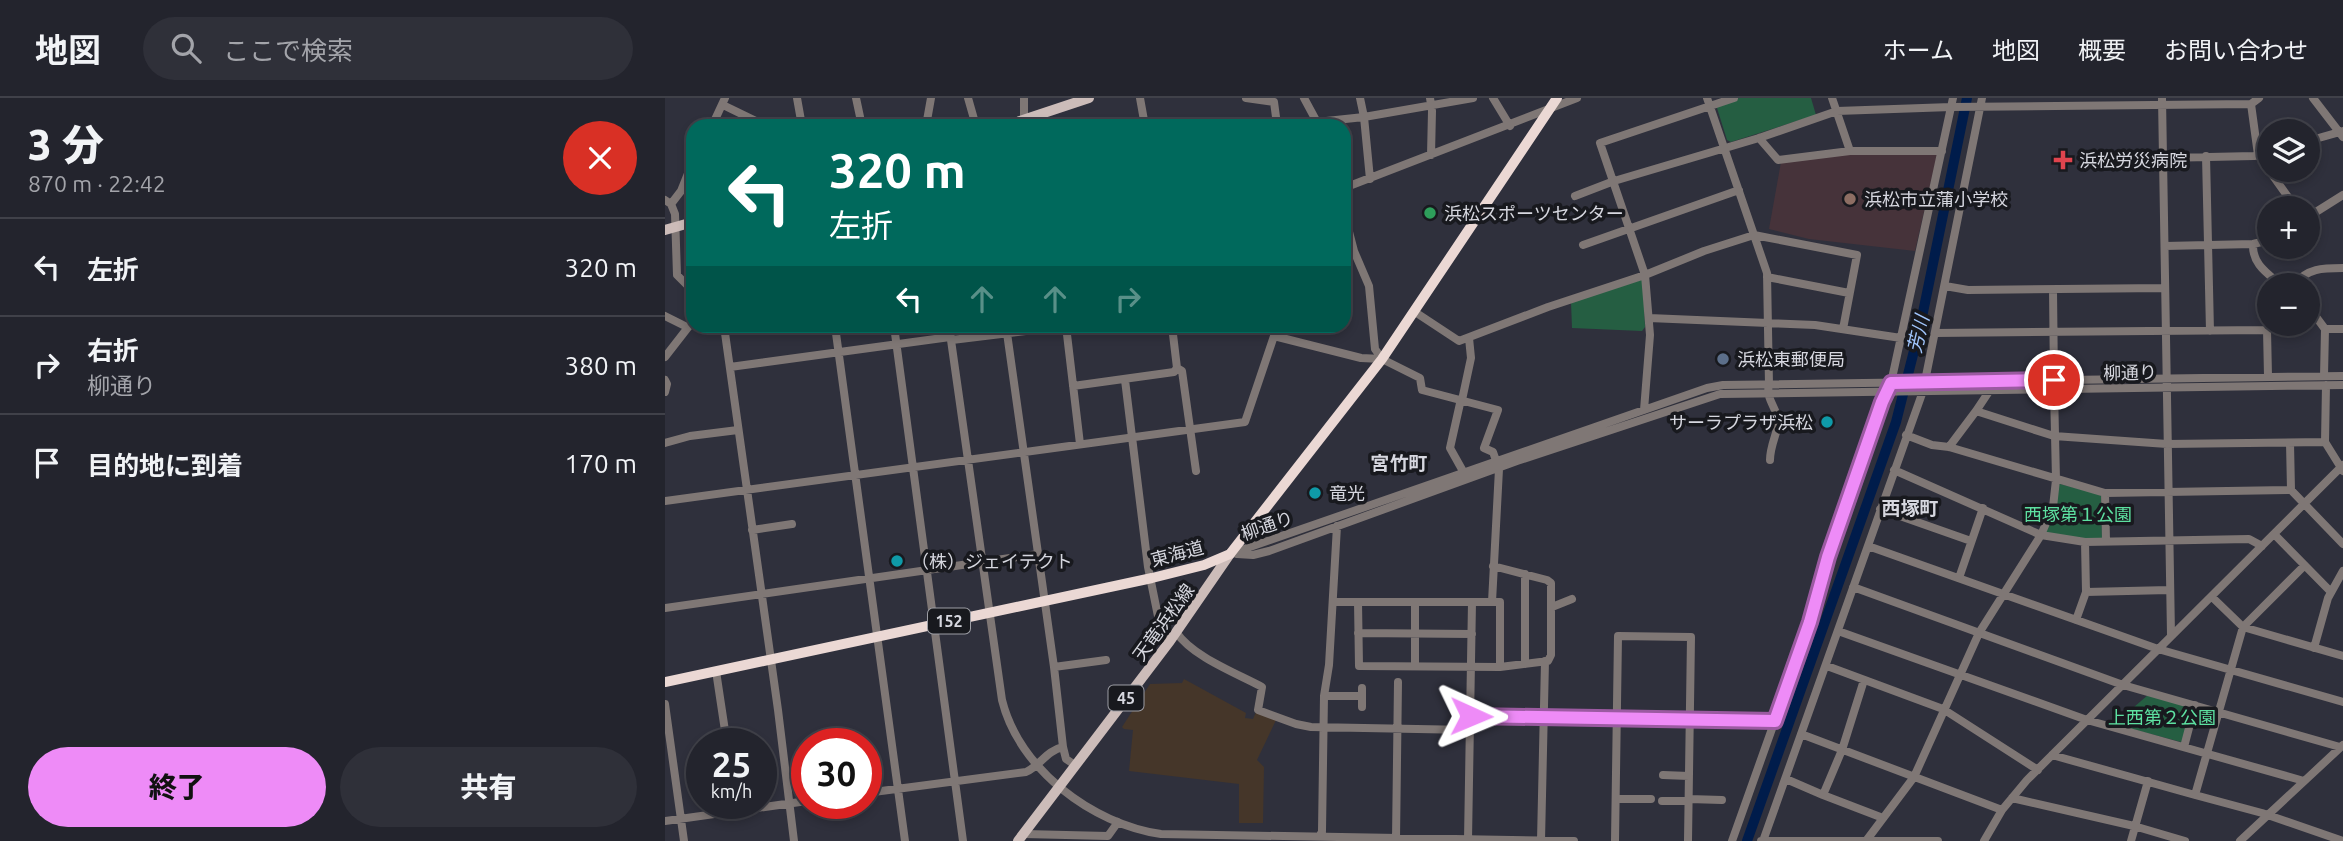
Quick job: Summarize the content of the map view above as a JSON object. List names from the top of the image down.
{
  "streets": {
    "highway": ["東海道", "152"],
    "main road": ["天竜浜松線", "45"],
    "street": ["柳通り"]
  },
  "crossings": [
    ["柳通り", "東海道"],
    ["柳通り", "天竜浜松線"],
    ["東海道", "天竜浜松線"]
  ],
  "districts": ["宮竹町", "西塚町"],
  "water": ["芳川"],
  "parks": ["西塚第１公園", "上西第２公園"],
  "places": {
    "health": ["浜松労災病院"],
    "other": [
      "浜松市立蒲小学校",
      "浜松スポーツセンター",
      "浜松東郵便局",
      "サーラプラザ浜松",
      "竜光",
      "（株）ジェイテクト"
    ]
  },
  "page": {
    "header": "地図",
    "search": "ここで検索",
    "nav": [
      "ホーム",
      "地図",
      "概要",
      "お問い合わせ"
    ],
    "heading": ["3 分", "870 m · 22:42"],
    "map_buttons": ["+", "−"],
    "turn": ["320 m", "左折"],
    "list": [
      {
        "name": "左折",
        "value": "320 m"
      },
      {
        "name": "右折",
        "note": "柳通り",
        "value": "380 m"
      },
      {
        "name": "目的地に到着",
        "value": "170 m"
      }
    ],
    "speed": "25 km/h",
    "limit": "30",
    "buttons": ["終了", "共有"]
  }
}
